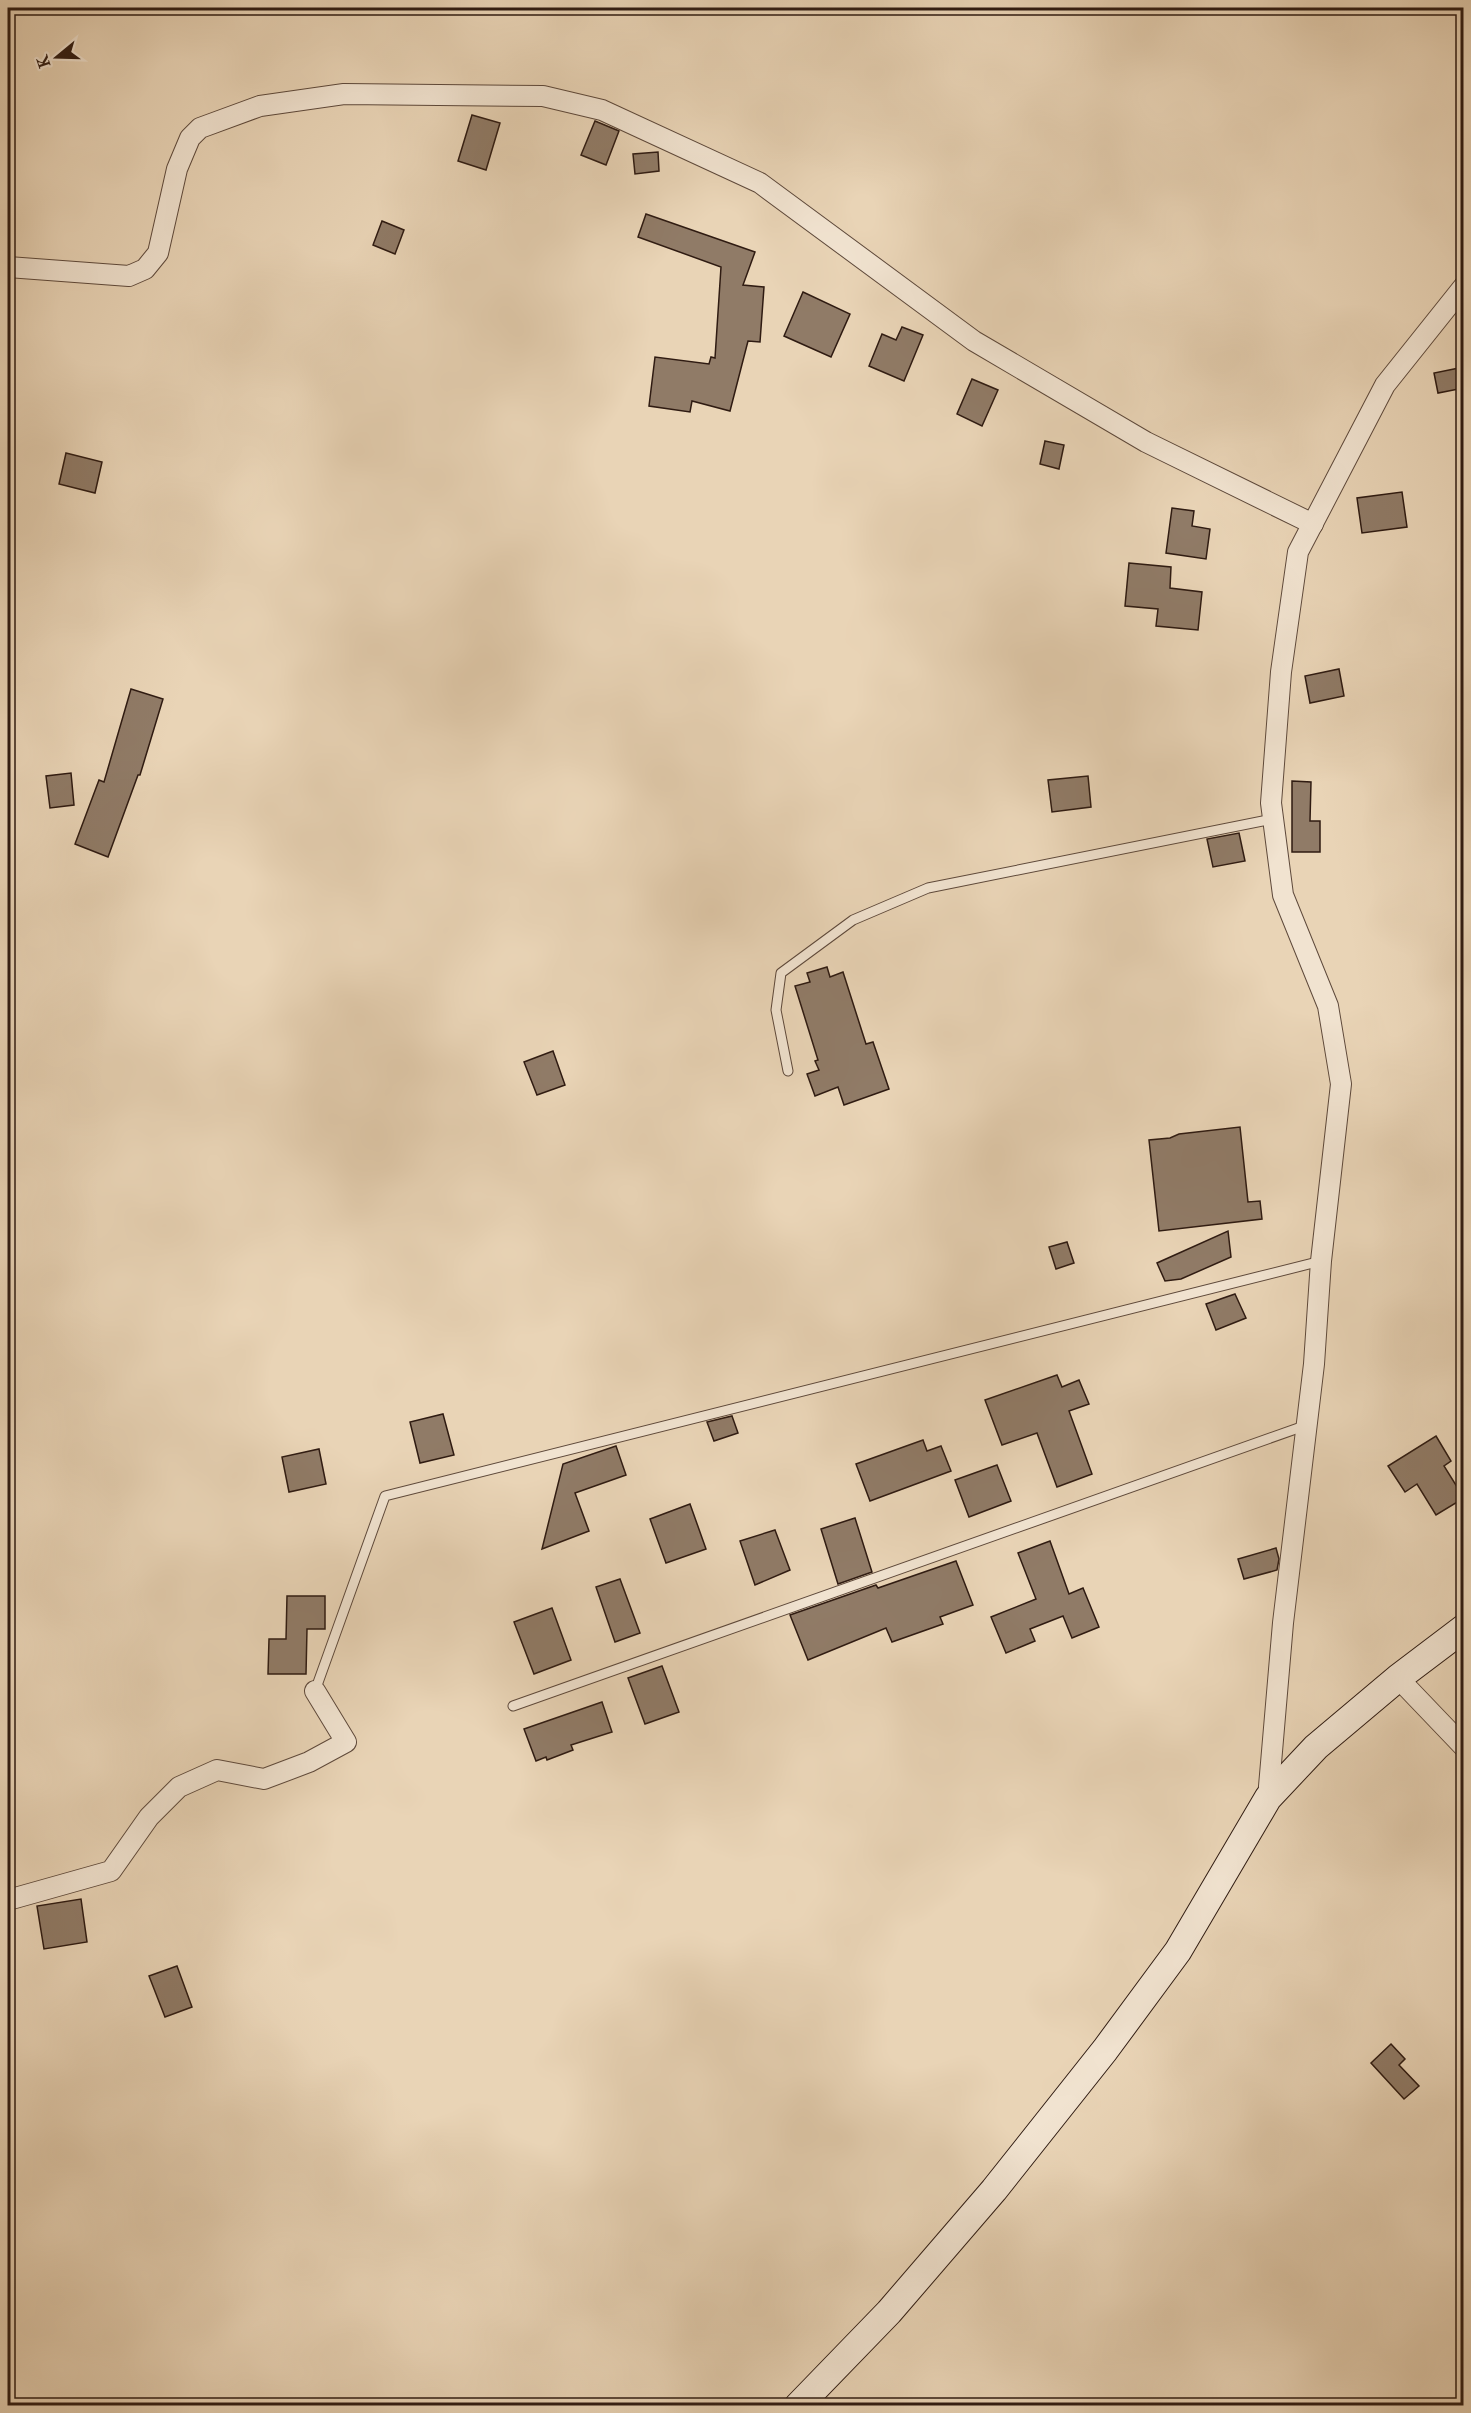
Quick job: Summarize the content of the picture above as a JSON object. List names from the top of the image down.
{
  "north": "left"
}
